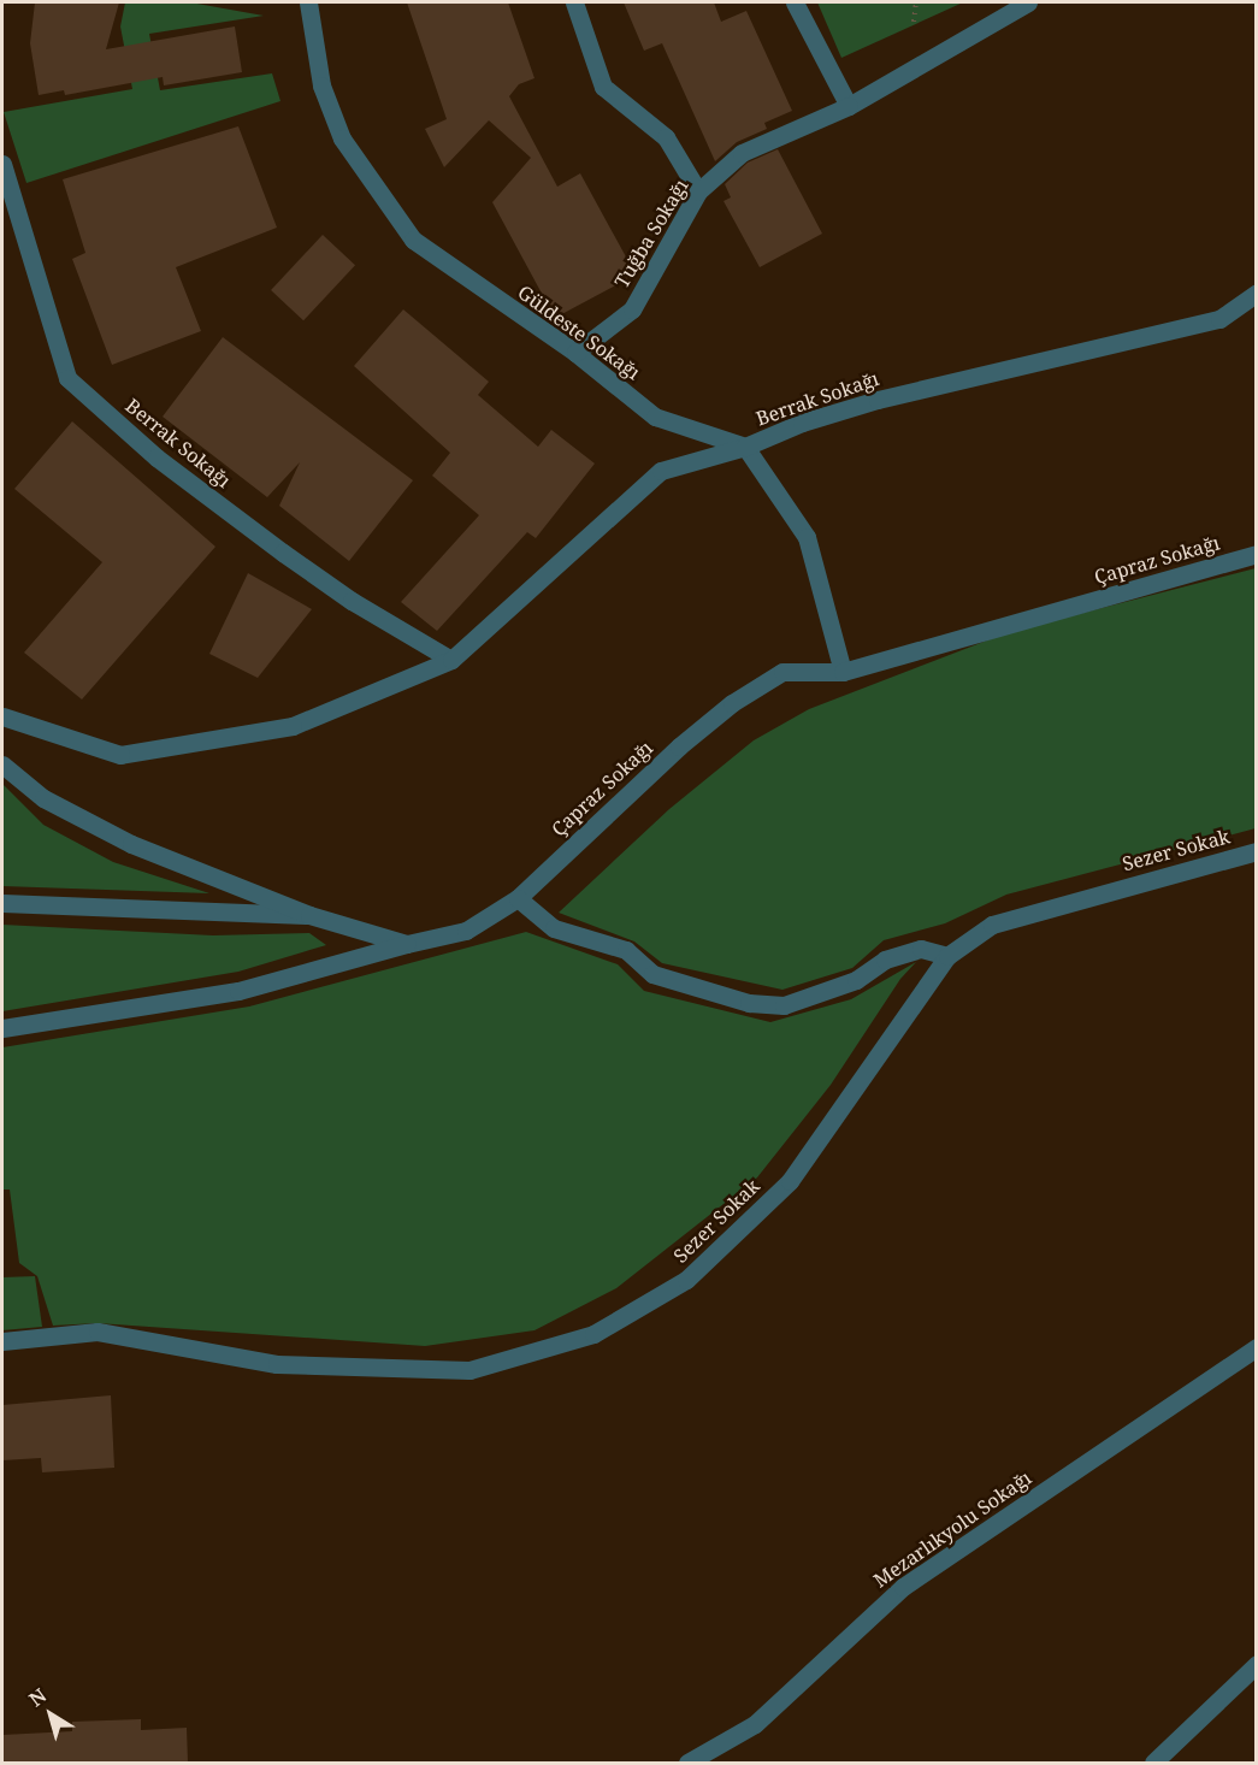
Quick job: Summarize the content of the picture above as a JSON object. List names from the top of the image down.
{
  "streets": {
    "street": [
      "Tuğba Sokağı",
      "Güldeste Sokağı",
      "Berrak Sokağı",
      "Çapraz Sokağı",
      "Sezer Sokak",
      "Mezarlıkyolu Sokağı"
    ]
  },
  "crossings": [
    ["Tuğba Sokağı", "Güldeste Sokağı"],
    ["Güldeste Sokağı", "Berrak Sokağı"]
  ],
  "north": "top left"
}
